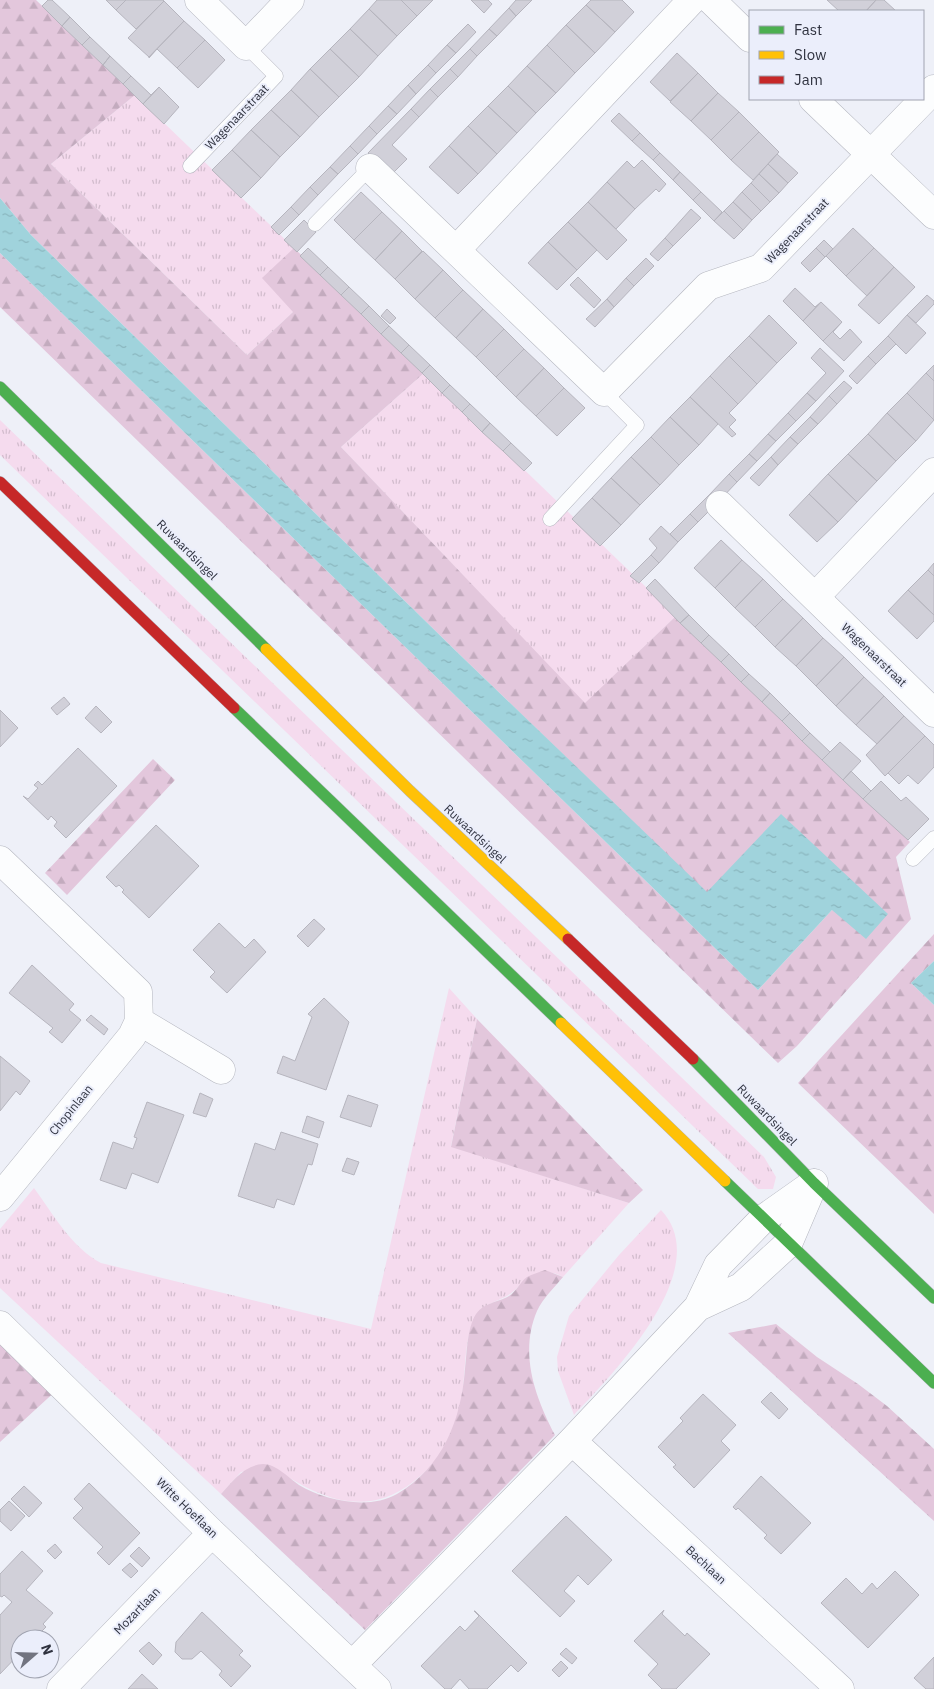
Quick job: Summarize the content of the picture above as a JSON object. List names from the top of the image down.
{
  "streets": {
    "main road": ["Ruwaardsingel"],
    "street": [
      "Wagenaarstraat",
      "Chopinlaan",
      "Witte Hoeflaan",
      "Bachlaan",
      "Mozartlaan"
    ]
  },
  "crossings": [
    ["Witte Hoeflaan", "Mozartlaan"]
  ],
  "legend": ["Fast", "Slow", "Jam"],
  "north": "right"
}
